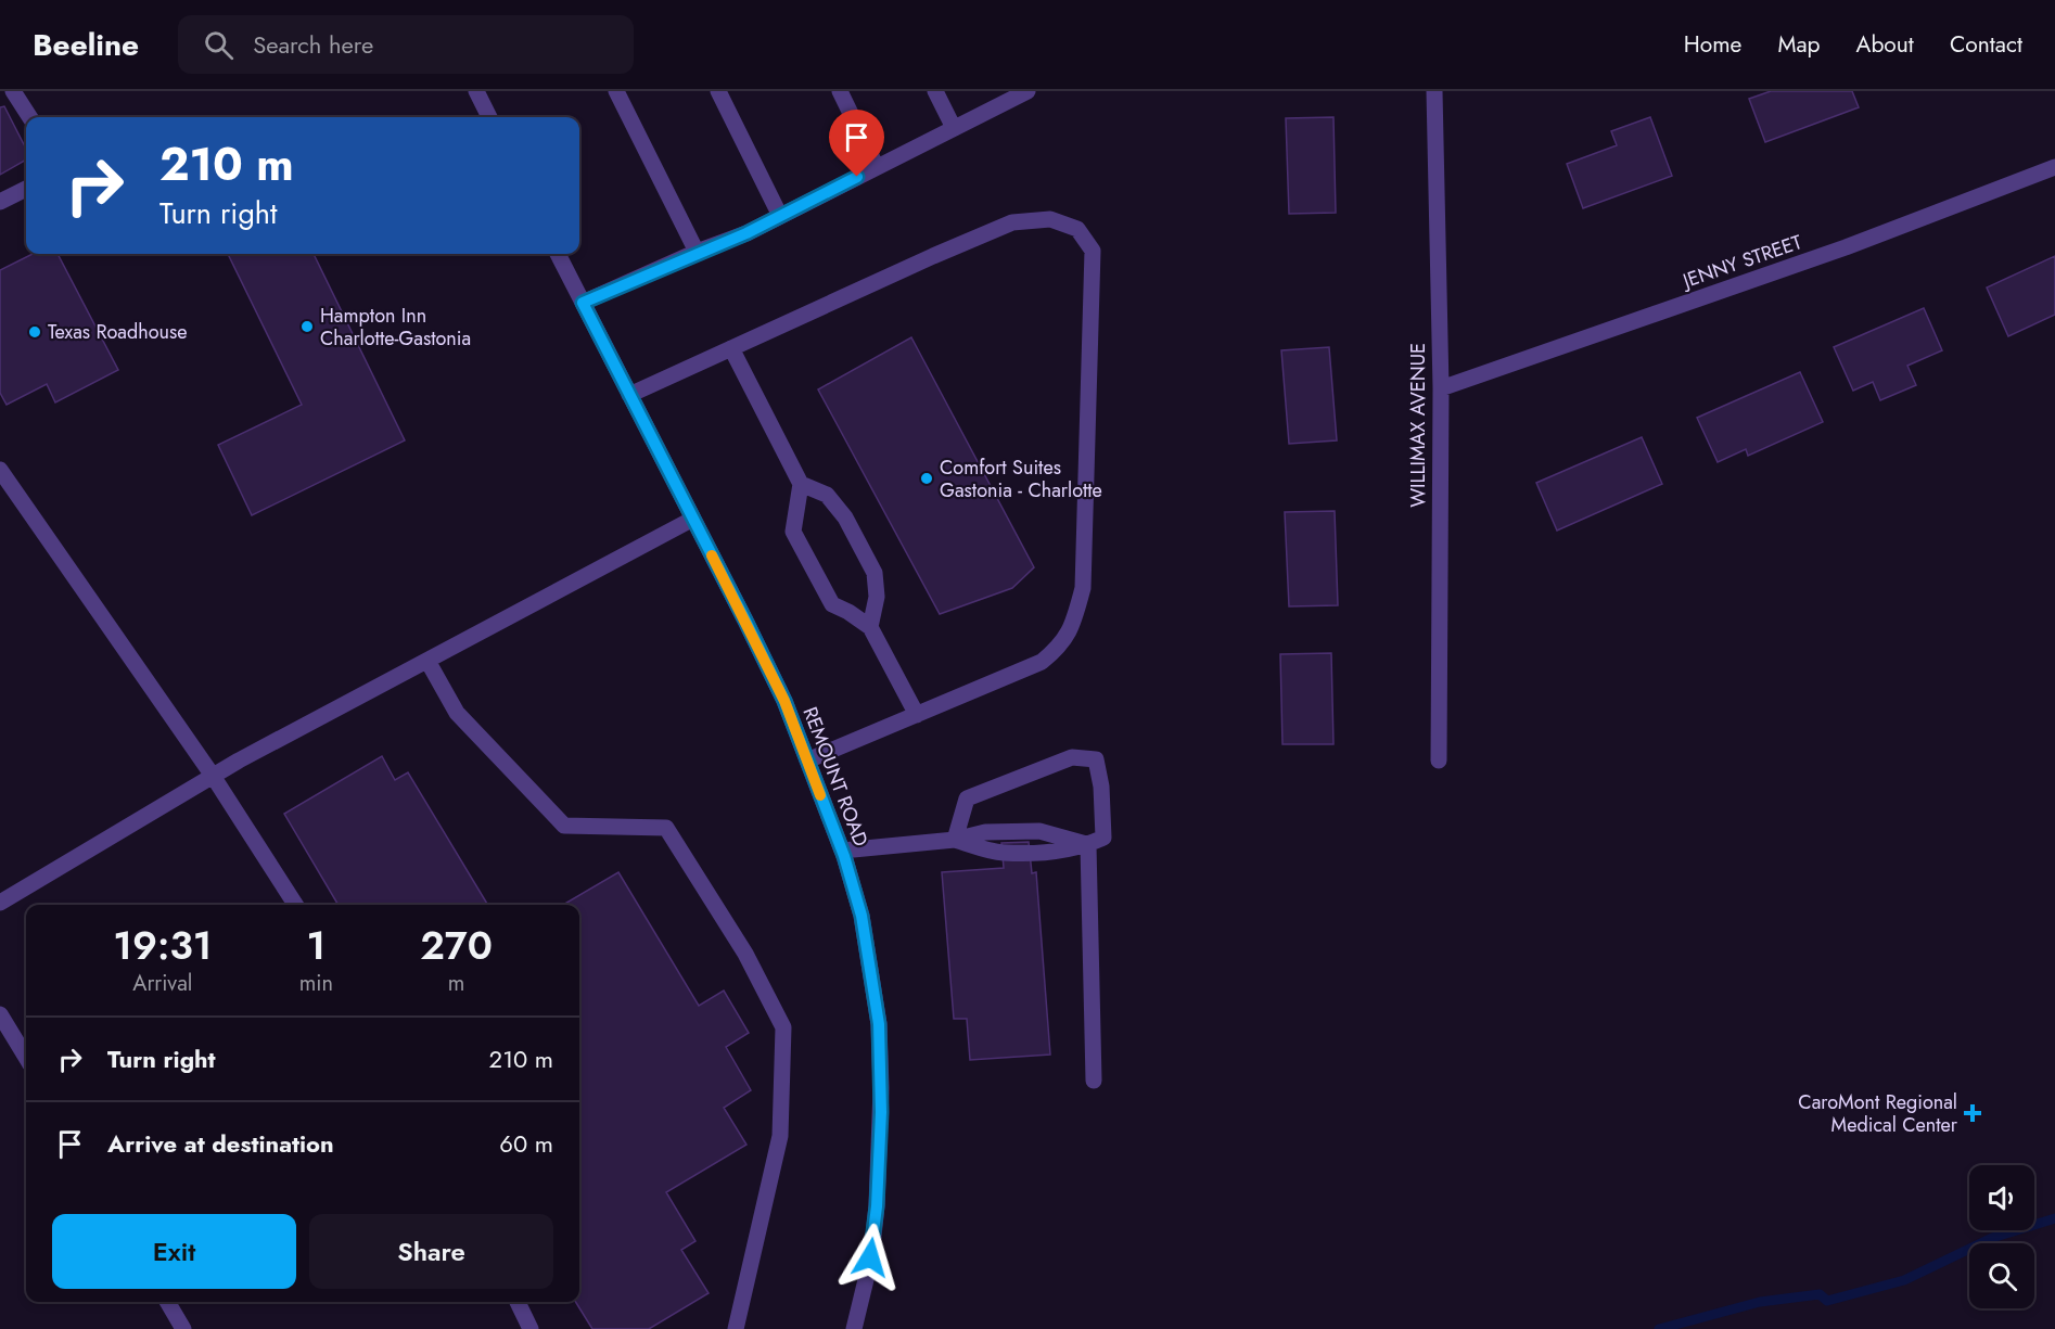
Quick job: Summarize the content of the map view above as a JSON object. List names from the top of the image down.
{
  "streets": {
    "street": ["JENNY STREET", "WILLIMAX AVENUE", "REMOUNT ROAD"]
  },
  "crossings": [
    ["JENNY STREET", "WILLIMAX AVENUE"]
  ],
  "places": {
    "other": ["Hampton Inn Charlotte-Gastonia", "Texas Roadhouse", "Comfort Suites Gastonia - Charlotte"],
    "health": ["CaroMont Regional Medical Center"]
  },
  "page": {
    "header": "Beeline",
    "search": "Search here",
    "nav": [
      "Home",
      "Map",
      "About",
      "Contact"
    ],
    "turn": ["210 m", "Turn right"],
    "eta": [
      "19:31",
      "Arrival",
      "1",
      "min",
      "270",
      "m"
    ],
    "list": [
      {
        "name": "Turn right",
        "value": "210 m"
      },
      {
        "name": "Arrive at destination",
        "value": "60 m"
      }
    ],
    "buttons": ["Exit", "Share"]
  }
}
